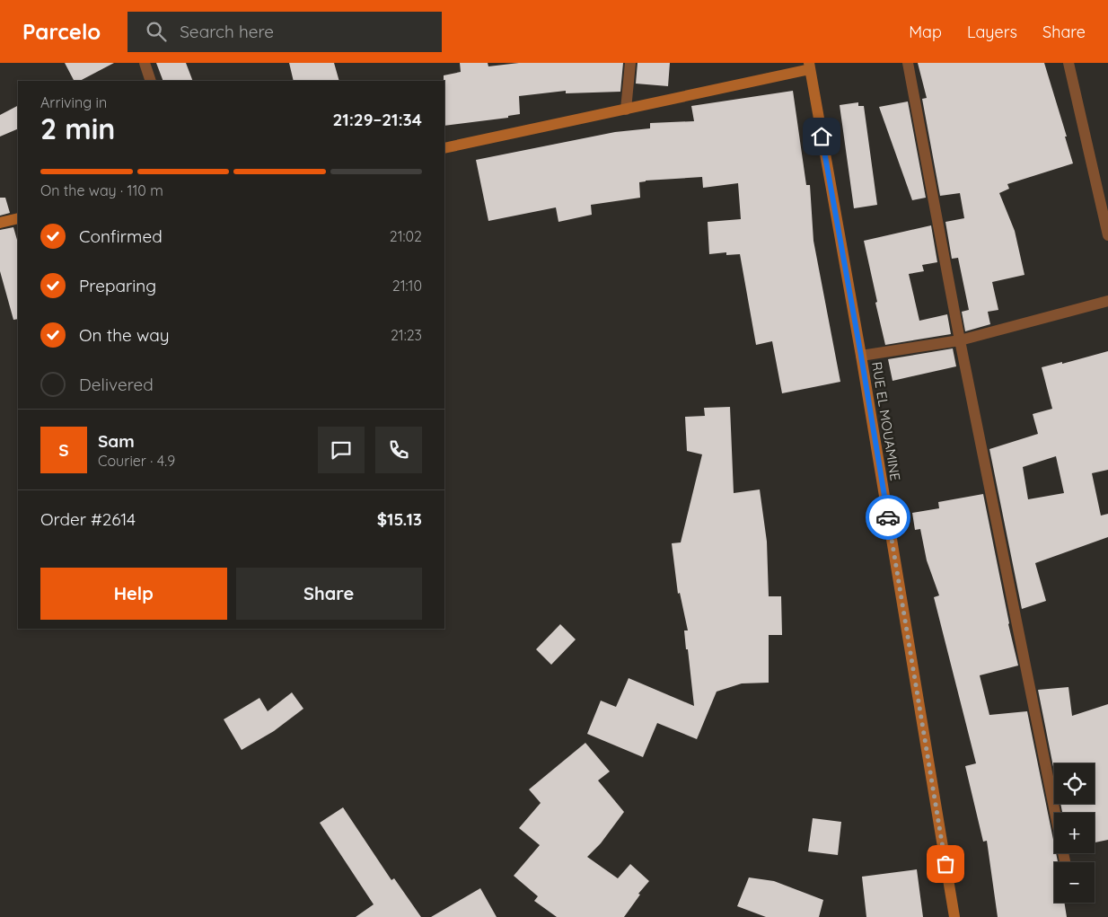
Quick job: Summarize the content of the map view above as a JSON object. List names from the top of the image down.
{
  "streets": {
    "main road": ["RUE EL MOUAMINE"]
  },
  "page": {
    "header": "Parcelo",
    "search": "Search here",
    "nav": ["Map", "Layers", "Share"],
    "heading": ["2 min", "Arriving in", "21:29–21:34"],
    "panel": [
      "Sam",
      "Courier · 4.9",
      "Order #2614",
      "$15.13"
    ],
    "bar": "On the way · 110 m",
    "list": [
      ["Confirmed", "21:02"],
      ["Preparing", "21:10"],
      ["On the way", "21:23"],
      "Delivered"
    ],
    "round": "S",
    "buttons": ["Help", "Share"],
    "map_buttons": ["+", "−"]
  }
}
